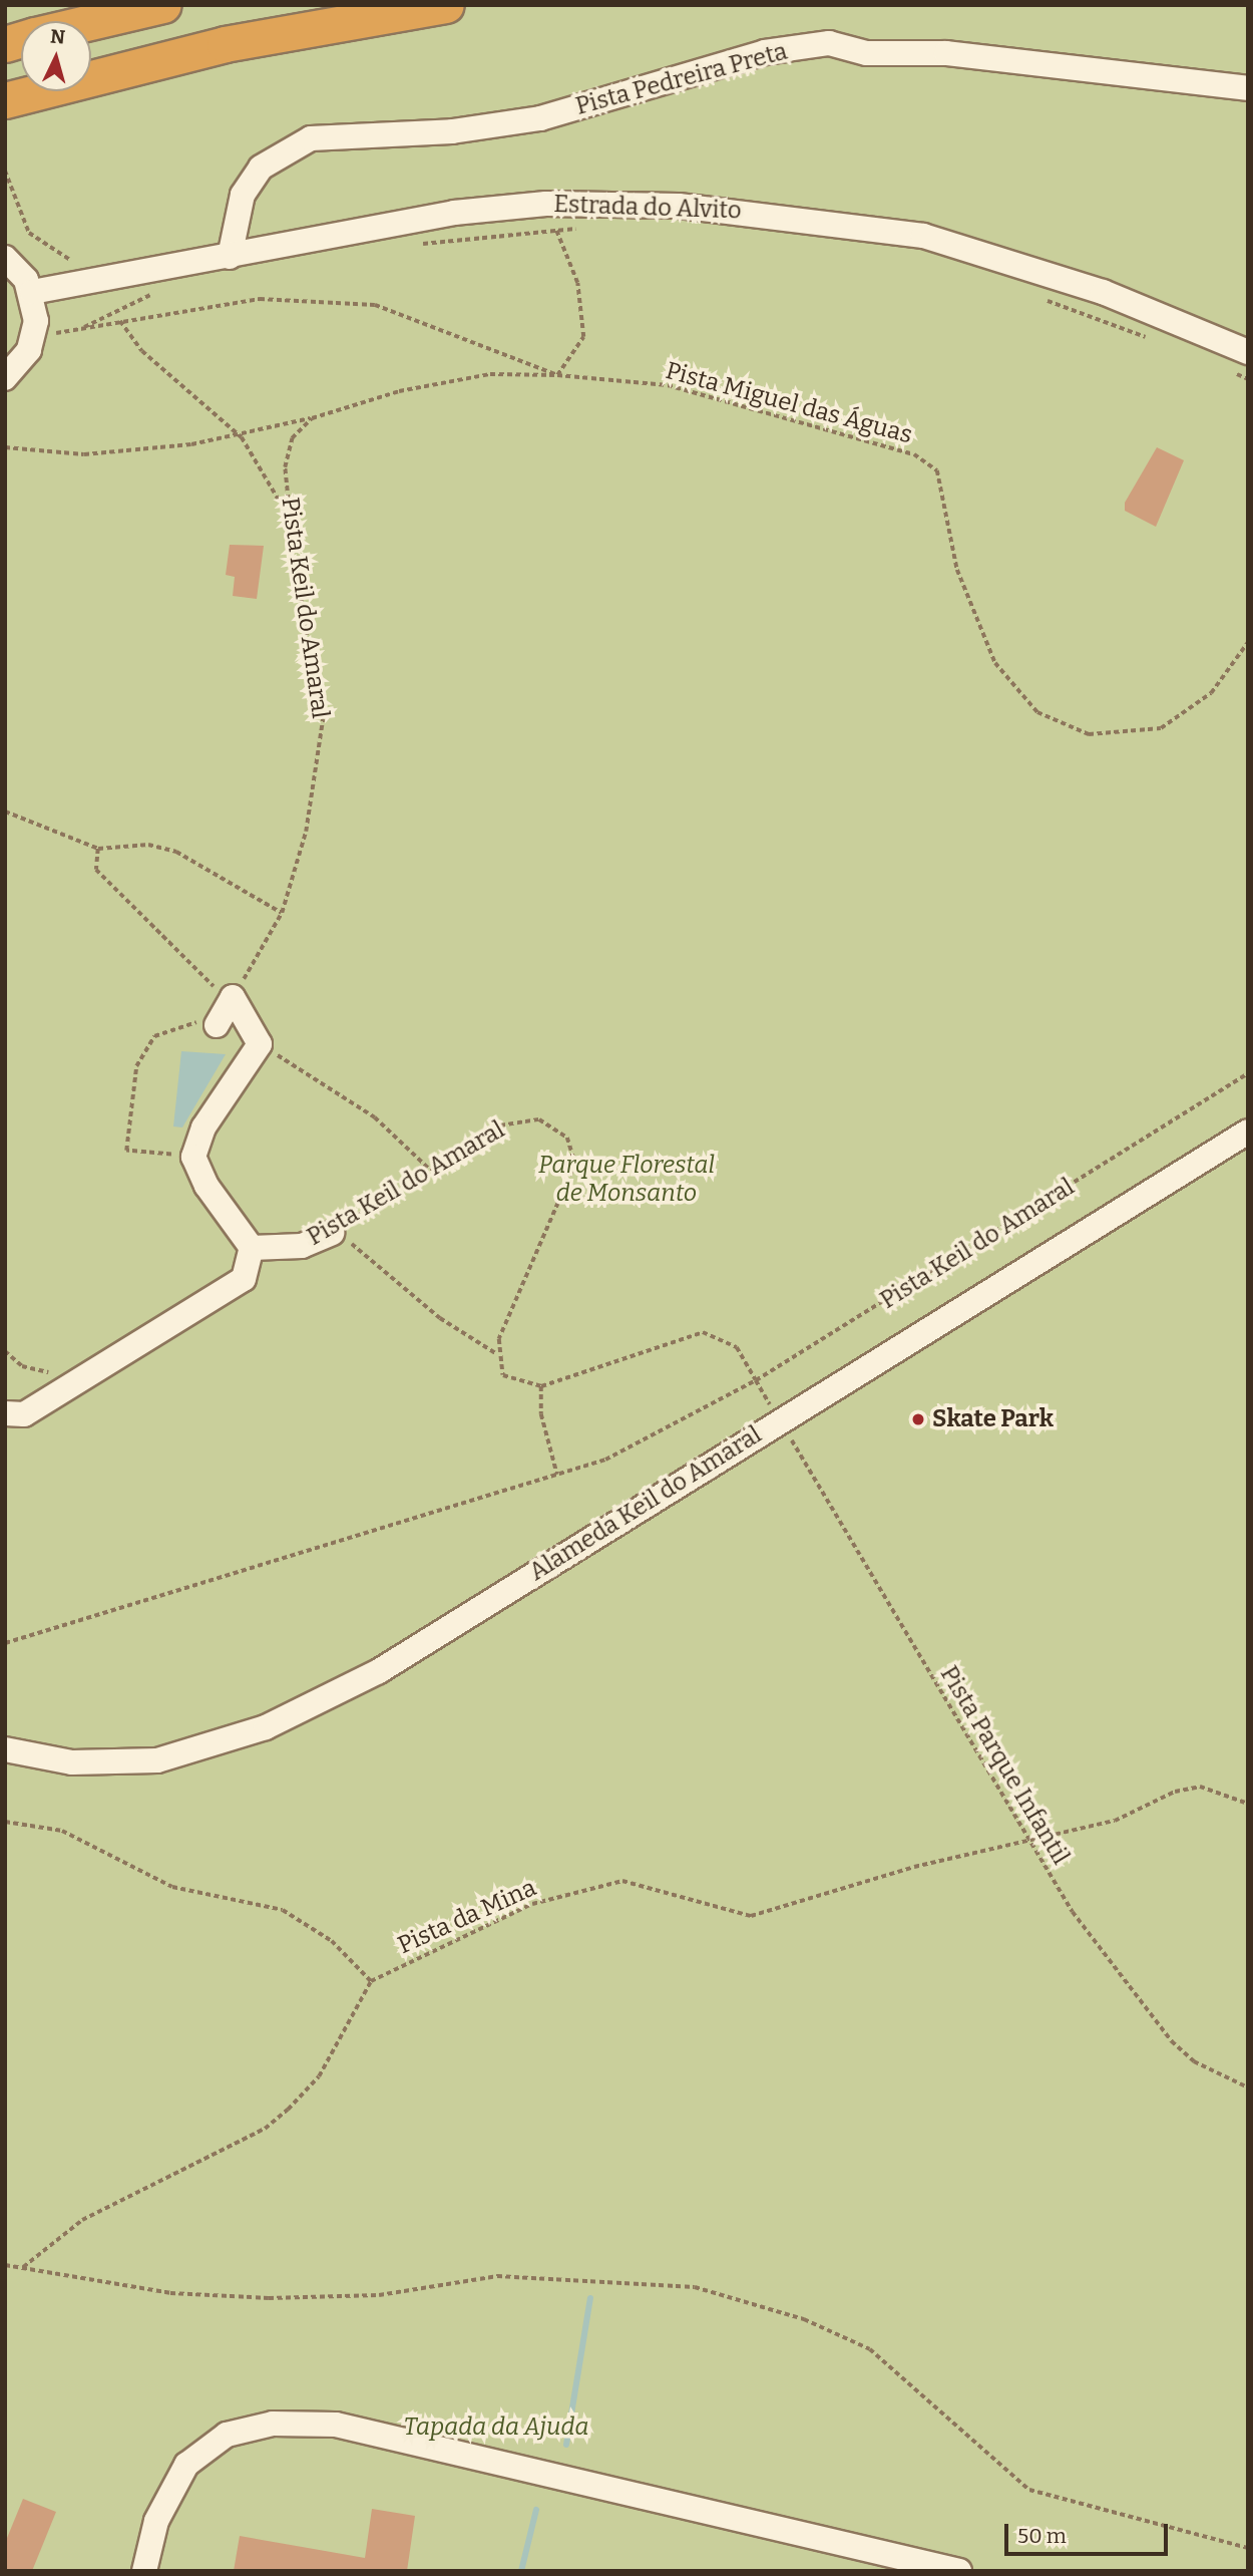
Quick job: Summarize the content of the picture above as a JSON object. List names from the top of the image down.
{
  "streets": {
    "street": [
      "Pista Pedreira Preta",
      "Estrada do Alvito",
      "Pista Keil do Amaral",
      "Alameda Keil do Amaral"
    ],
    "path": ["Pista Miguel das Águas", "Pista Parque Infantil", "Pista da Mina"]
  },
  "crossings": [
    ["Pista Pedreira Preta", "Estrada do Alvito"],
    ["Pista Keil do Amaral", "Pista Parque Infantil"],
    ["Alameda Keil do Amaral", "Pista Parque Infantil"],
    ["Pista Parque Infantil", "Pista da Mina"]
  ],
  "parks": ["Parque Florestal de Monsanto", "Tapada da Ajuda"],
  "places": ["Skate Park"],
  "scale_bar": "50 m",
  "north": "top"
}
